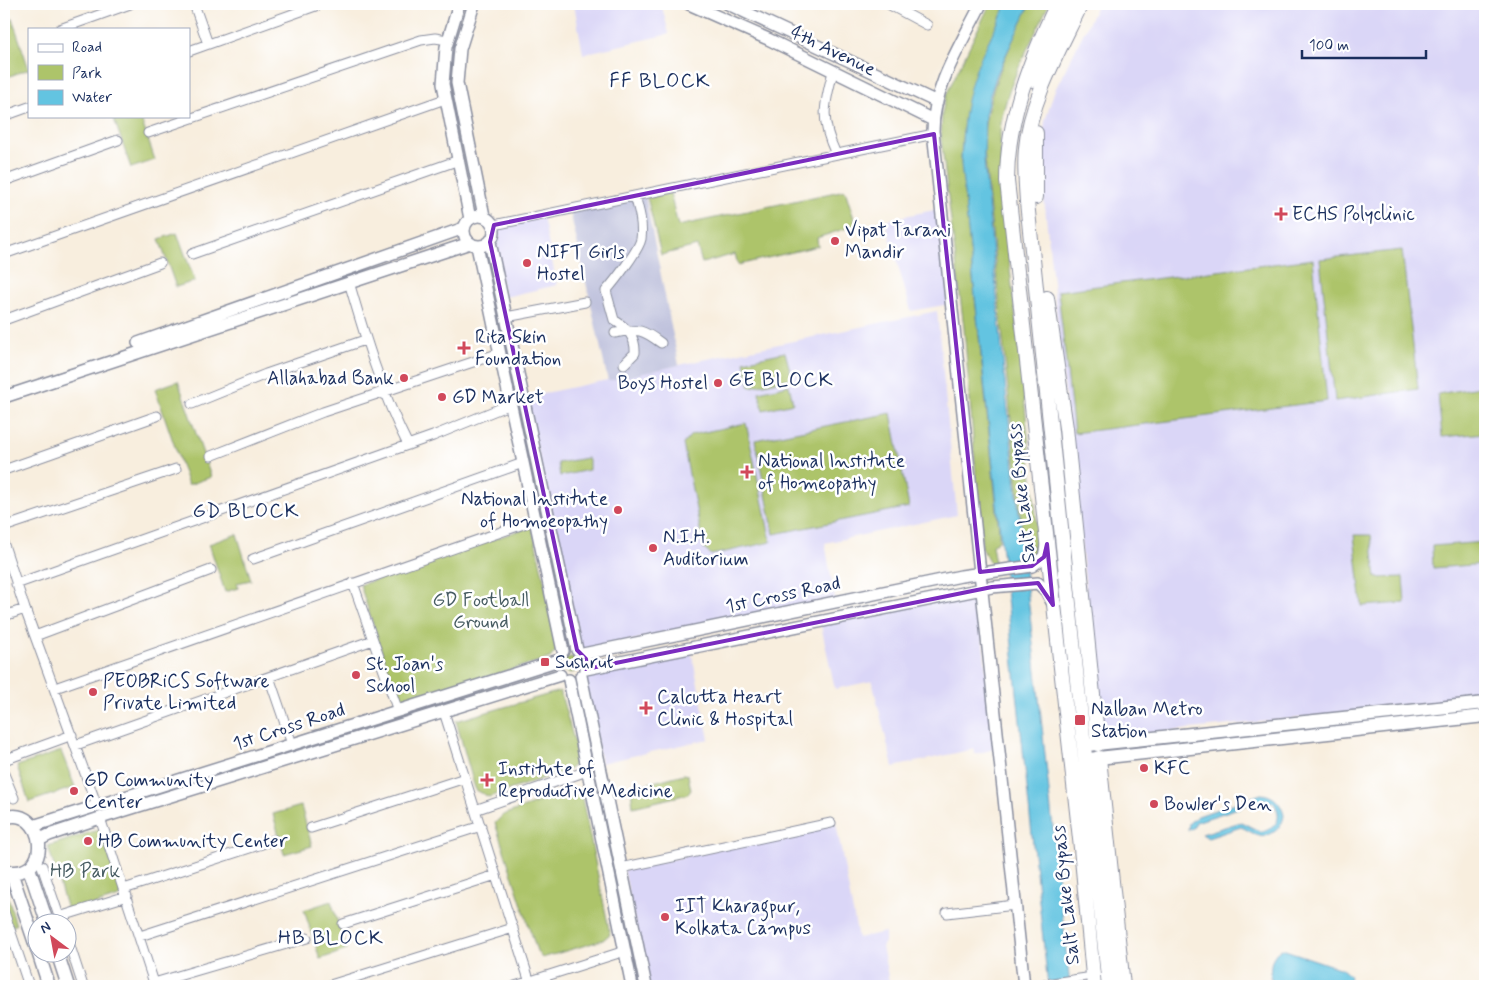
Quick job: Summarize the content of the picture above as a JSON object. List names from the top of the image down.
{
  "streets": {
    "main road": ["Salt Lake Bypass"],
    "street": ["4th Avenue", "1st Cross Road"]
  },
  "crossings": [
    ["Salt Lake Bypass", "1st Cross Road"]
  ],
  "districts": [
    "FF BLOCK",
    "GE BLOCK",
    "GD BLOCK",
    "HB BLOCK"
  ],
  "parks": ["GD Football Ground", "HB Park"],
  "places": {
    "health": [
      "ECHS Polyclinic",
      "Rita Skin Foundation",
      "National Institute of Homeopathy",
      "Calcutta Heart Clinic & Hospital",
      "Institute of Reproductive Medicine"
    ],
    "other": [
      "Vipat Tarani Mandir",
      "NIFT Girls Hostel",
      "Allahabad Bank",
      "Boys Hostel",
      "GD Market",
      "National Institute of Homoeopathy",
      "N.I.H. Auditorium",
      "St. Joan's School",
      "PEOBRiCS Software Private Limited",
      "KFC",
      "GD Community Center",
      "Bowler's Den",
      "HB Community Center",
      "IIT Kharagpur, Kolkata Campus"
    ],
    "transit": ["Sushrut", "Nalban Metro Station"]
  },
  "legend": ["Road", "Park", "Water"],
  "scale_bar": "100 m",
  "north": "top left"
}
